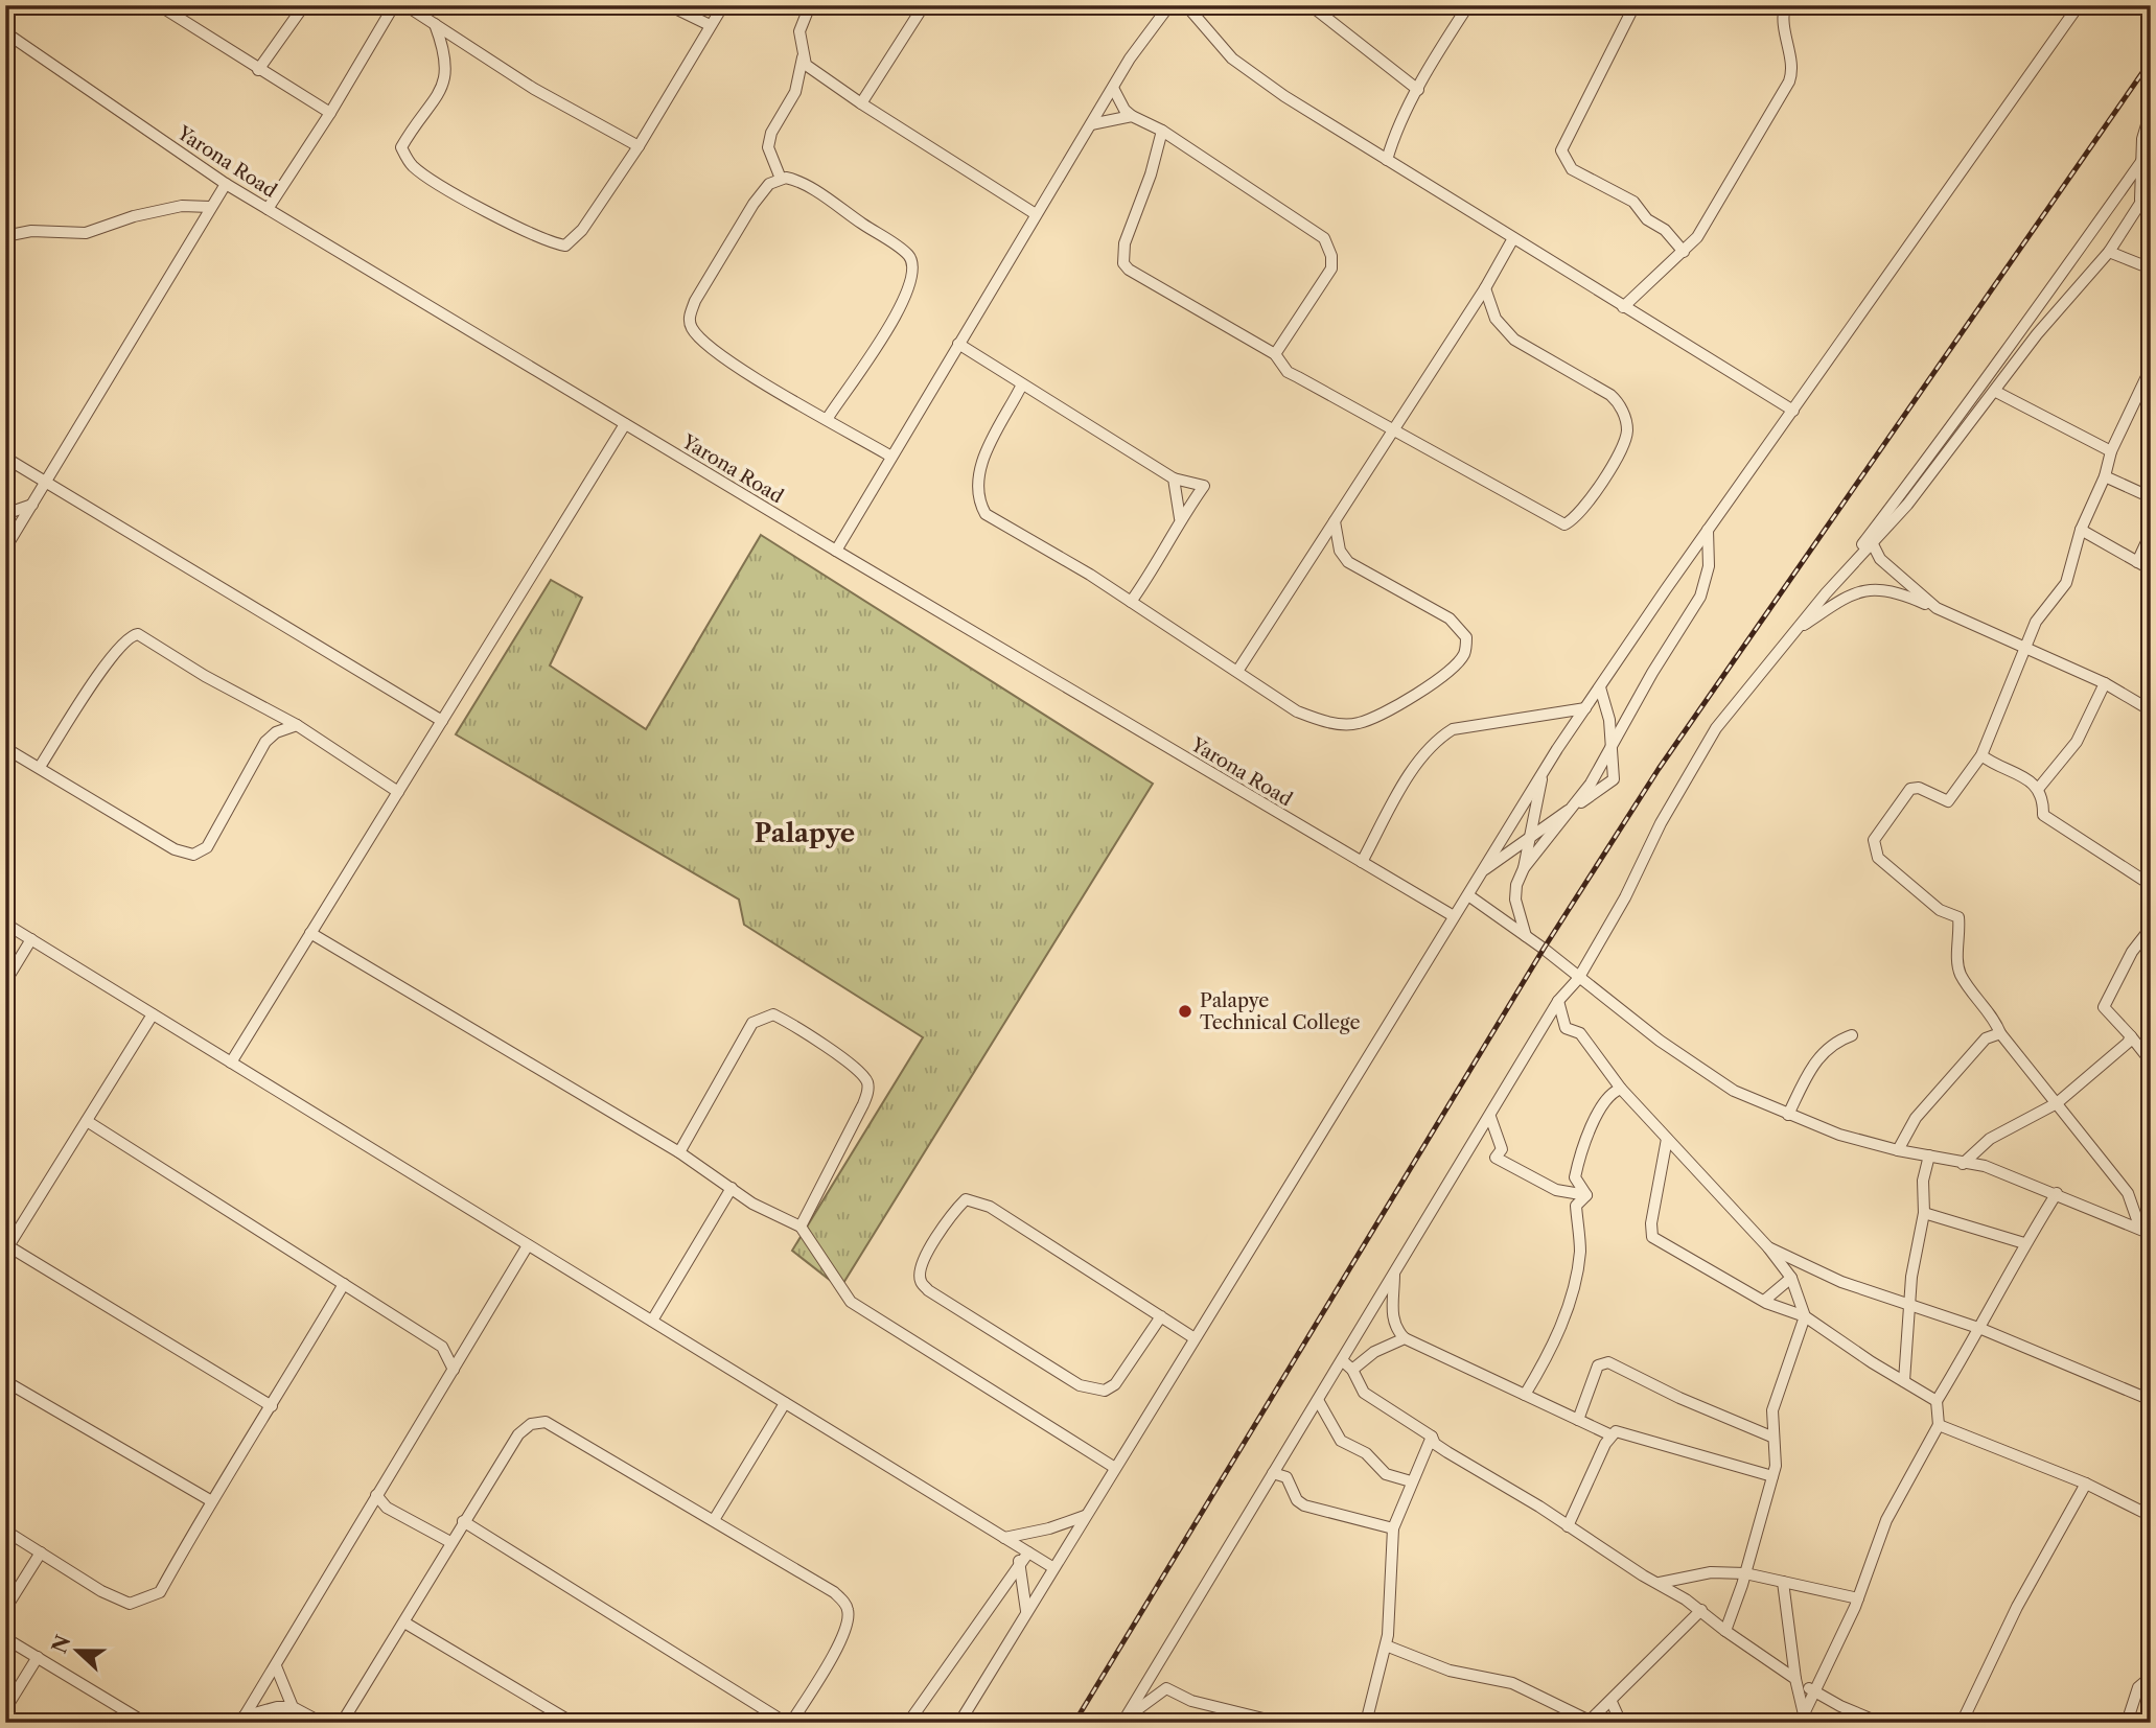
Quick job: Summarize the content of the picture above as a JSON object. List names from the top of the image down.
{
  "streets": {
    "street": ["Yarona Road"]
  },
  "districts": ["Palapye"],
  "places": ["Palapye Technical College"],
  "north": "left"
}
